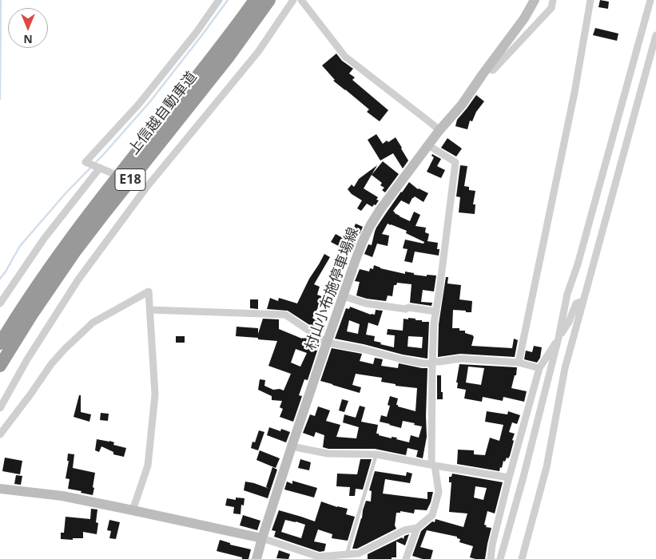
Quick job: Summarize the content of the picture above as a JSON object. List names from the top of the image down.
{
  "streets": {
    "highway": ["上信越自動車道", "E18"],
    "main road": ["村山小布施停車場線"]
  },
  "north": "bottom"
}
